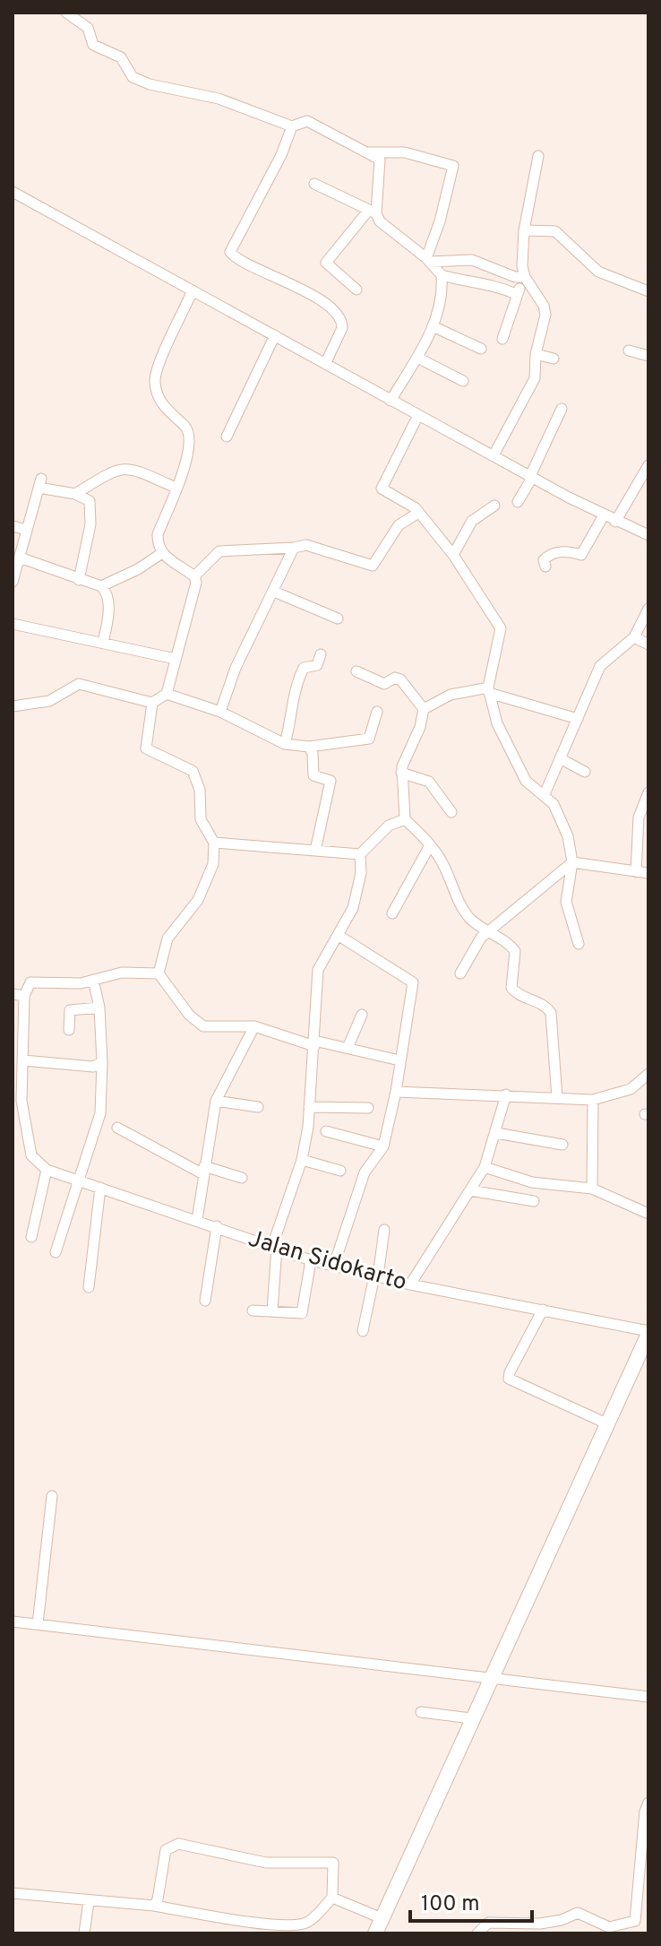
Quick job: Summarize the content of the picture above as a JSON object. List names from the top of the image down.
{
  "streets": {
    "street": ["Jalan Sidokarto"]
  },
  "scale_bar": "100 m"
}
